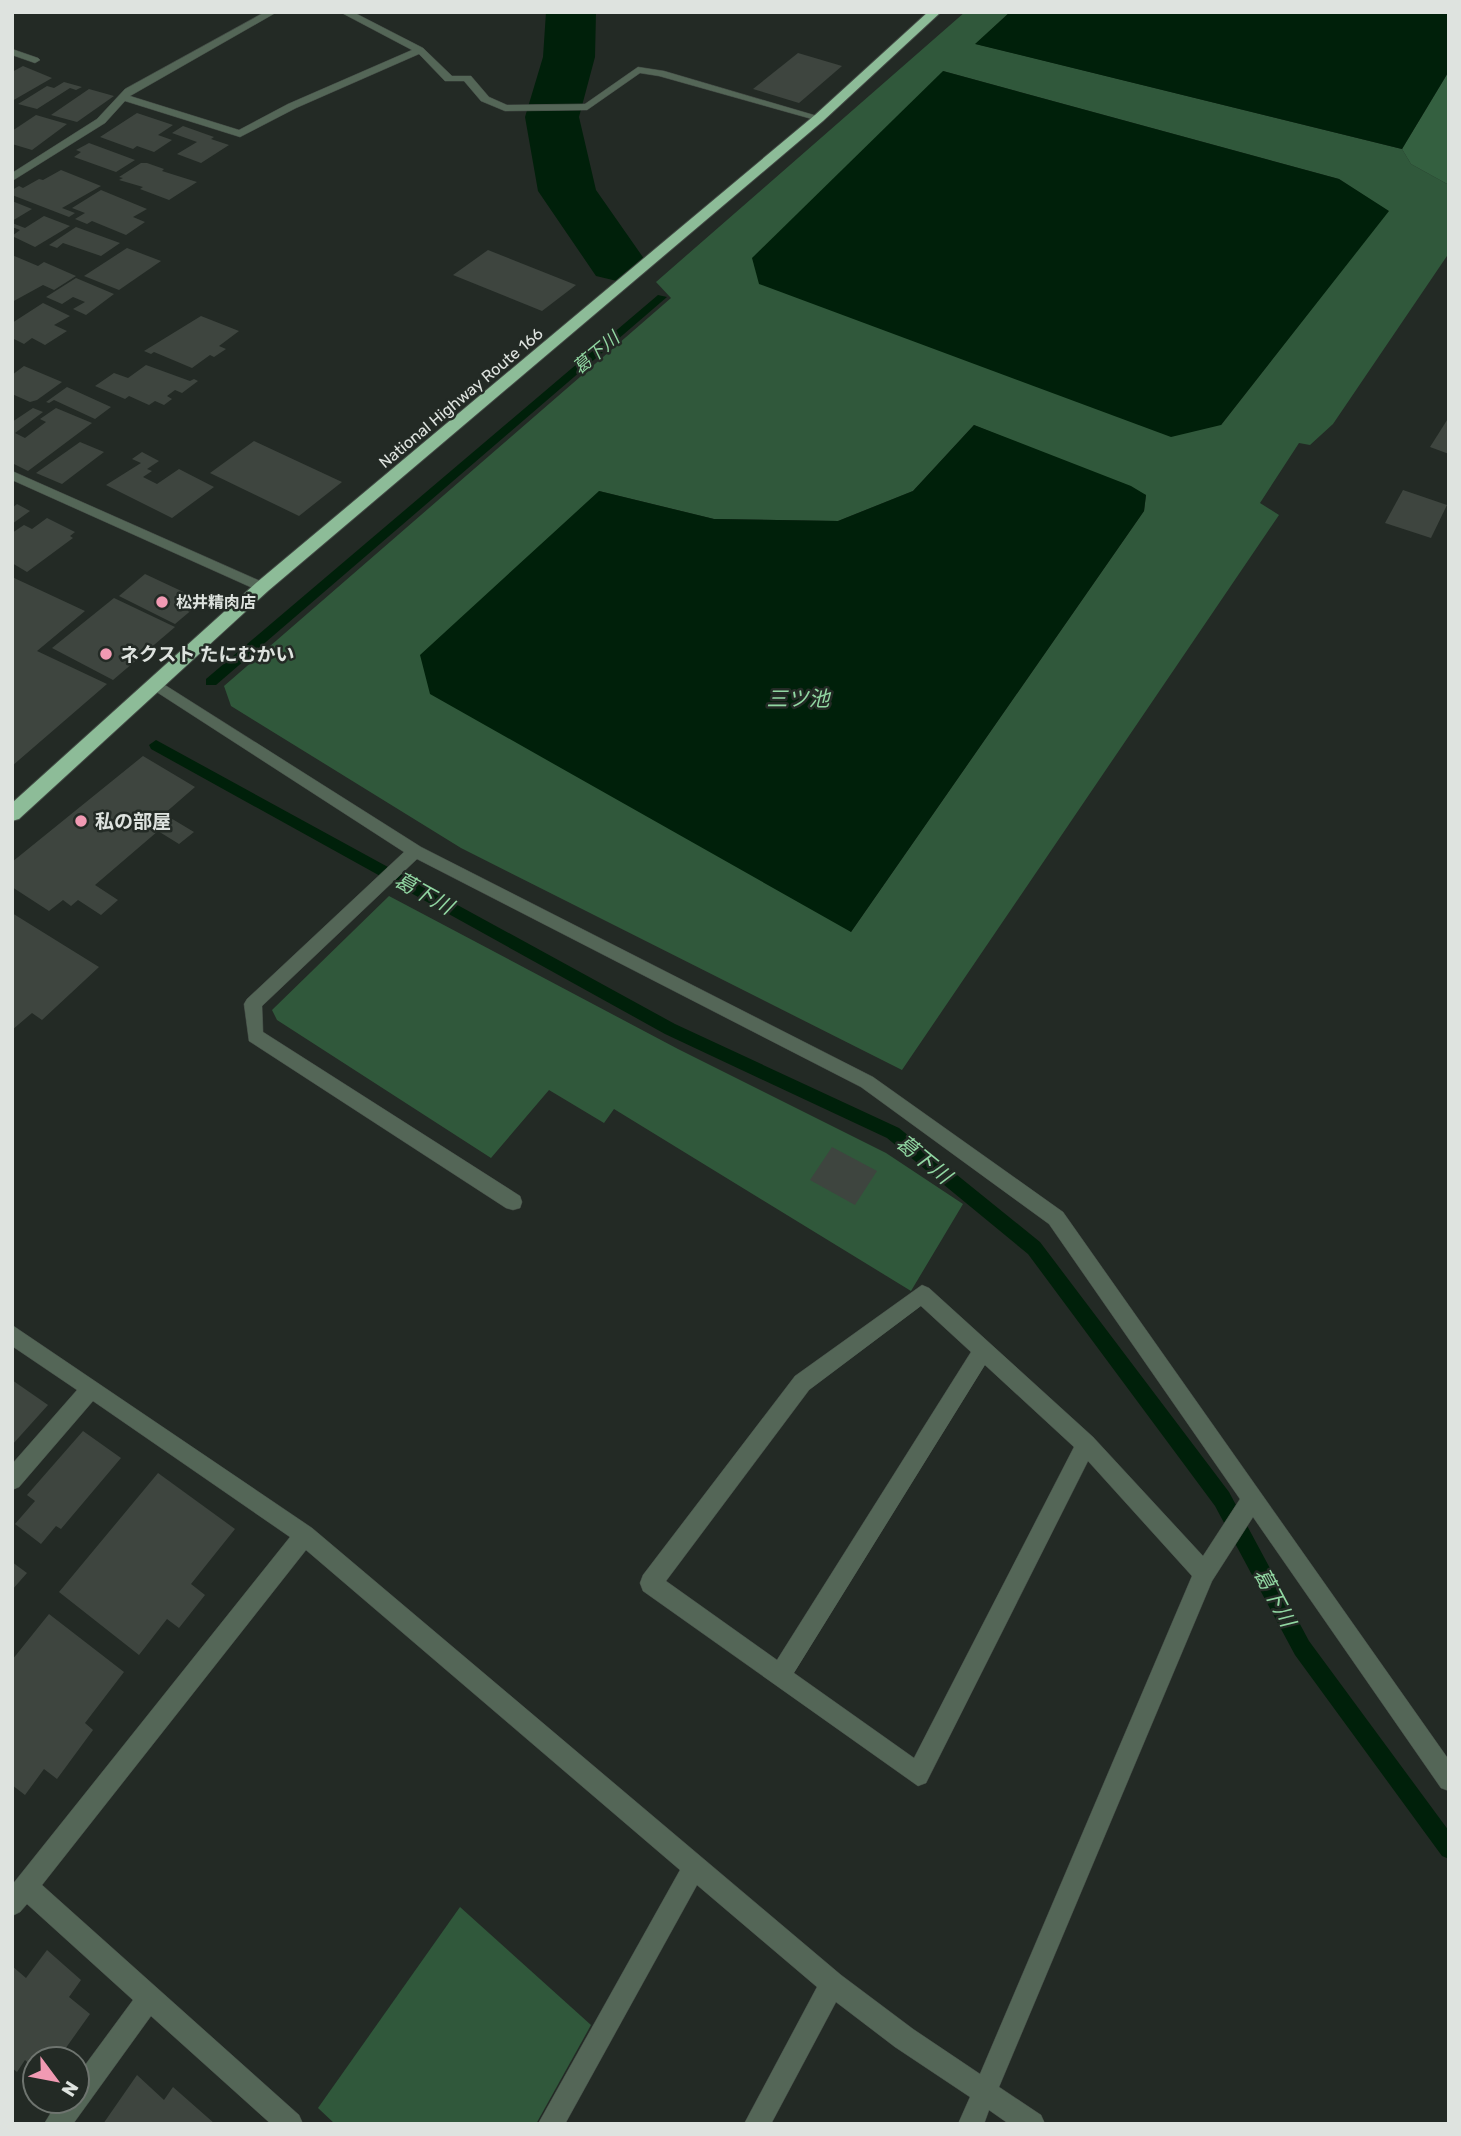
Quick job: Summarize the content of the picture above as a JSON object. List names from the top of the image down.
{
  "streets": {
    "highway": ["National Highway Route 166"]
  },
  "water": ["葛下川", "三ツ池"],
  "places": ["松井精肉店", "ネクスト たにむかい", "私の部屋"],
  "north": "bottom right"
}
